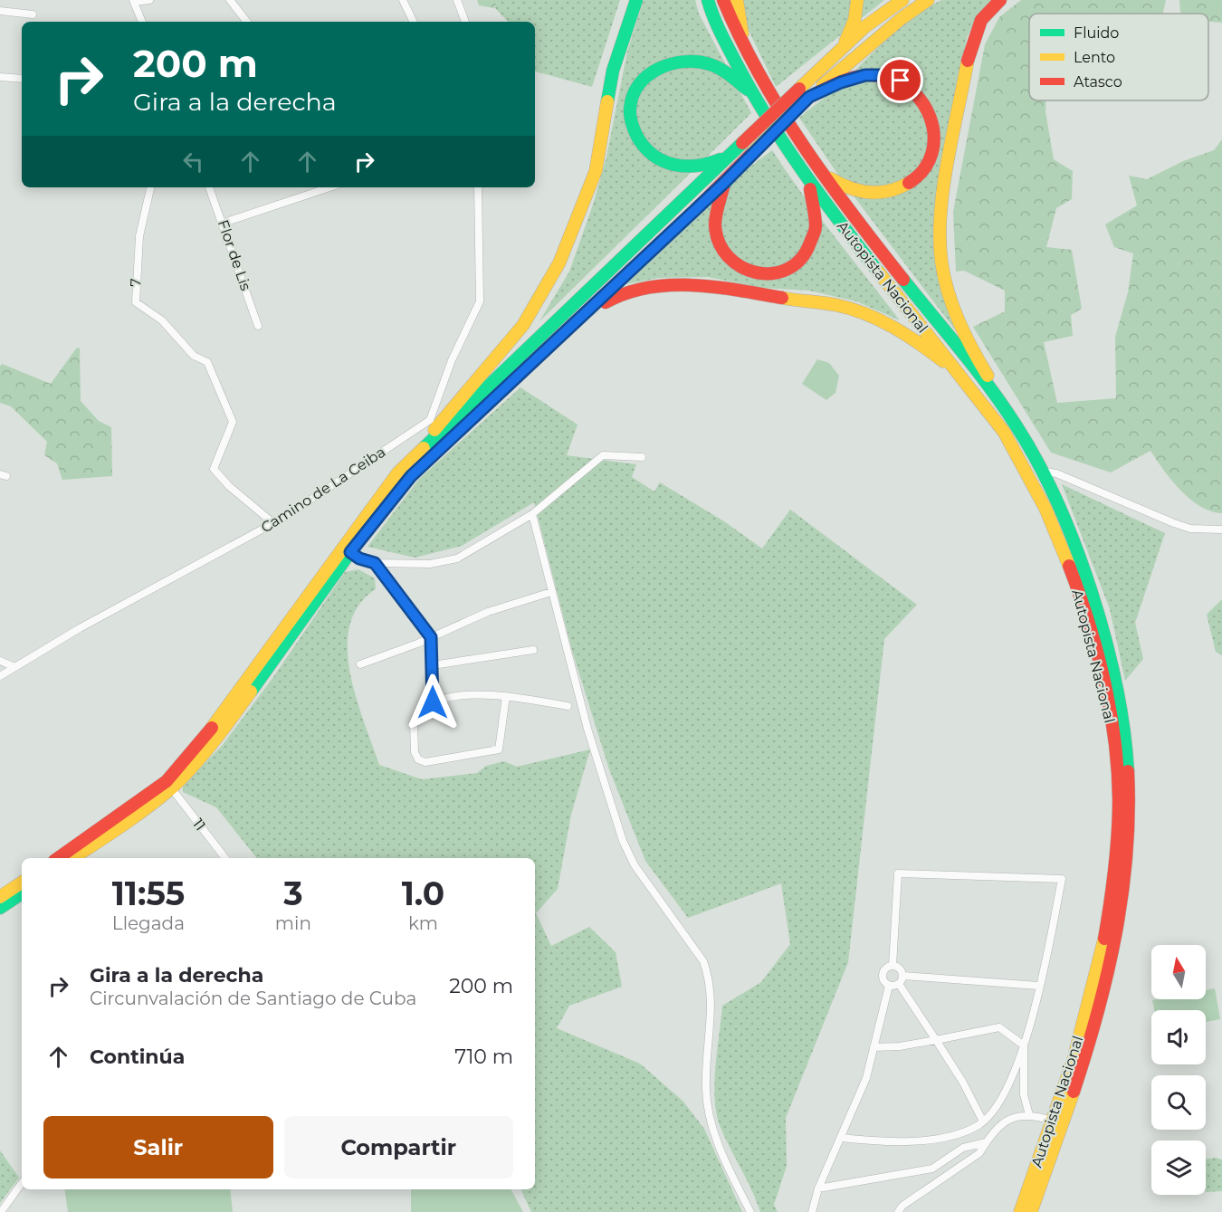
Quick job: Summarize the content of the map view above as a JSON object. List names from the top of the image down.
{
  "streets": {
    "highway": ["Autopista Nacional"],
    "street": [
      "Flor de Lis",
      "7",
      "Camino de La Ceiba",
      "11"
    ]
  },
  "crossings": [
    ["7", "Camino de La Ceiba"]
  ],
  "legend": ["Fluido", "Lento", "Atasco"],
  "north": "top",
  "page": {
    "turn": ["200 m", "Gira a la derecha"],
    "eta": [
      "11:55",
      "Llegada",
      "3",
      "min",
      "1.0",
      "km"
    ],
    "list": [
      {
        "name": "Gira a la derecha",
        "note": "Circunvalación de Santiago de Cuba",
        "value": "200 m"
      },
      {
        "name": "Continúa",
        "value": "710 m"
      }
    ],
    "buttons": ["Salir", "Compartir"]
  }
}
